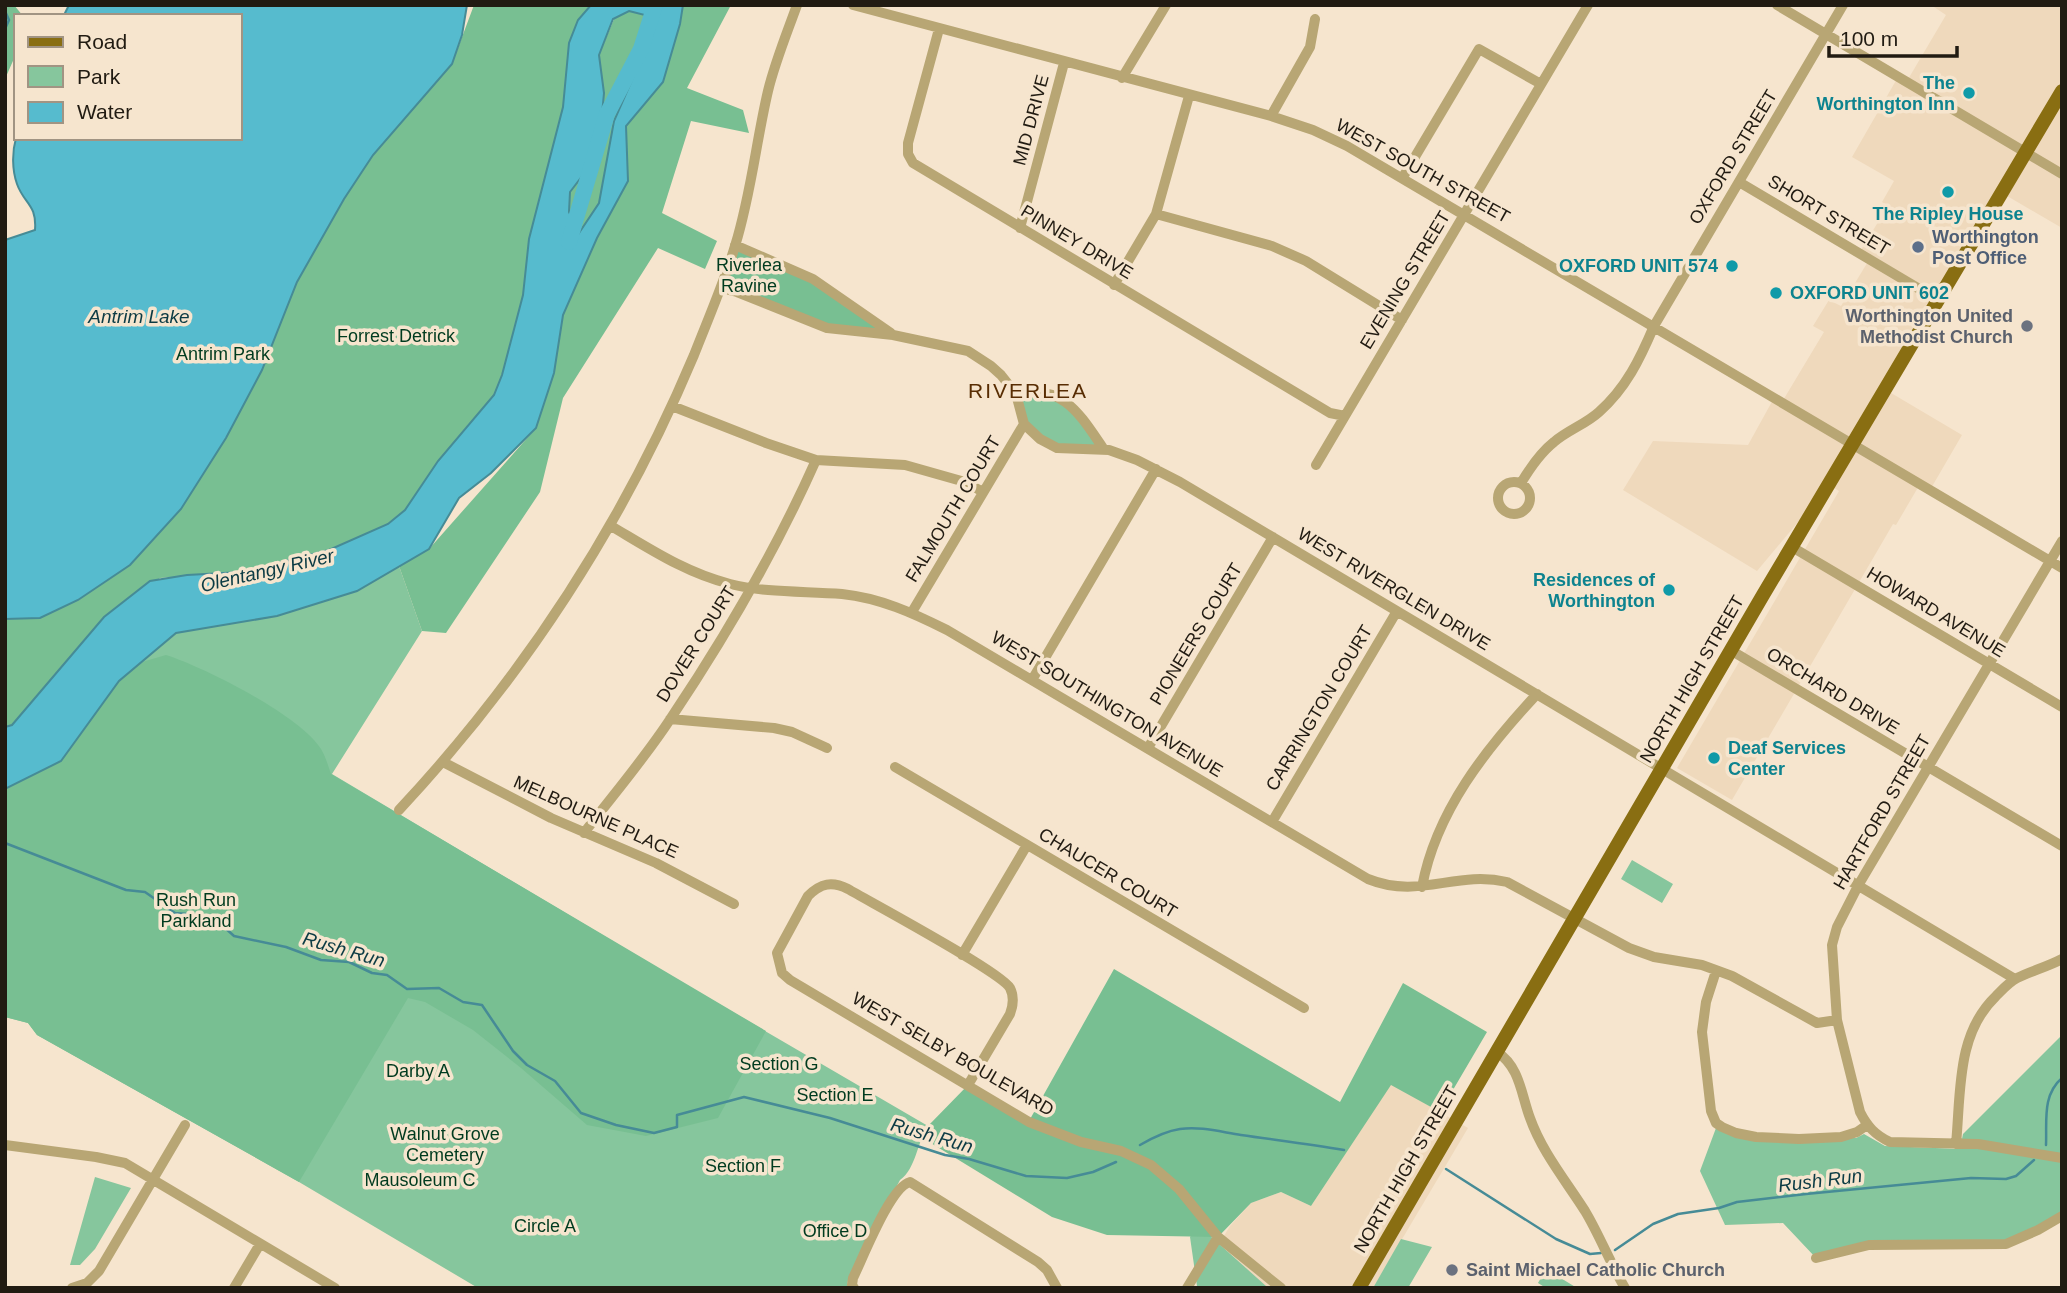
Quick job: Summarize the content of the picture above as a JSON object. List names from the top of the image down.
{
  "streets": {
    "main road": ["NORTH HIGH STREET"],
    "street": [
      "MID DRIVE",
      "OXFORD STREET",
      "WEST SOUTH STREET",
      "SHORT STREET",
      "PINNEY DRIVE",
      "EVENING STREET",
      "FALMOUTH COURT",
      "WEST RIVERGLEN DRIVE",
      "HOWARD AVENUE",
      "PIONEERS COURT",
      "DOVER COURT",
      "ORCHARD DRIVE",
      "WEST SOUTHINGTON AVENUE",
      "CARRINGTON COURT",
      "HARTFORD STREET",
      "MELBOURNE PLACE",
      "CHAUCER COURT",
      "WEST SELBY BOULEVARD"
    ]
  },
  "crossings": [
    ["MID DRIVE", "WEST SOUTH STREET"],
    ["MID DRIVE", "PINNEY DRIVE"],
    ["OXFORD STREET", "WEST SOUTH STREET"],
    ["OXFORD STREET", "SHORT STREET"],
    ["WEST SOUTH STREET", "PINNEY DRIVE"],
    ["WEST SOUTH STREET", "EVENING STREET"],
    ["WEST SOUTH STREET", "NORTH HIGH STREET"],
    ["WEST SOUTH STREET", "HARTFORD STREET"],
    ["SHORT STREET", "NORTH HIGH STREET"],
    ["PINNEY DRIVE", "EVENING STREET"],
    ["FALMOUTH COURT", "WEST RIVERGLEN DRIVE"],
    ["FALMOUTH COURT", "WEST SOUTHINGTON AVENUE"],
    ["WEST RIVERGLEN DRIVE", "PIONEERS COURT"],
    ["WEST RIVERGLEN DRIVE", "NORTH HIGH STREET"],
    ["WEST RIVERGLEN DRIVE", "CARRINGTON COURT"],
    ["WEST RIVERGLEN DRIVE", "HARTFORD STREET"],
    ["HOWARD AVENUE", "NORTH HIGH STREET"],
    ["HOWARD AVENUE", "HARTFORD STREET"],
    ["PIONEERS COURT", "WEST SOUTHINGTON AVENUE"],
    ["DOVER COURT", "WEST SOUTHINGTON AVENUE"],
    ["DOVER COURT", "MELBOURNE PLACE"],
    ["NORTH HIGH STREET", "ORCHARD DRIVE"],
    ["NORTH HIGH STREET", "WEST SOUTHINGTON AVENUE"],
    ["ORCHARD DRIVE", "HARTFORD STREET"],
    ["WEST SOUTHINGTON AVENUE", "CARRINGTON COURT"],
    ["WEST SOUTHINGTON AVENUE", "HARTFORD STREET"]
  ],
  "districts": ["RIVERLEA"],
  "water": ["Antrim Lake", "Olentangy River", "Rush Run"],
  "parks": [
    "Riverlea Ravine",
    "Forrest Detrick",
    "Antrim Park",
    "Rush Run Parkland",
    "Section G",
    "Darby A",
    "Section E",
    "Walnut Grove Cemetery",
    "Section F",
    "Mausoleum C",
    "Circle A",
    "Office D"
  ],
  "places": [
    "The Worthington Inn",
    "The Ripley House",
    "Worthington Post Office",
    "OXFORD UNIT 574",
    "OXFORD UNIT 602",
    "Worthington United Methodist Church",
    "Residences of Worthington",
    "Deaf Services Center",
    "Saint Michael Catholic Church"
  ],
  "legend": ["Road", "Park", "Water"],
  "scale_bar": "100 m"
}
